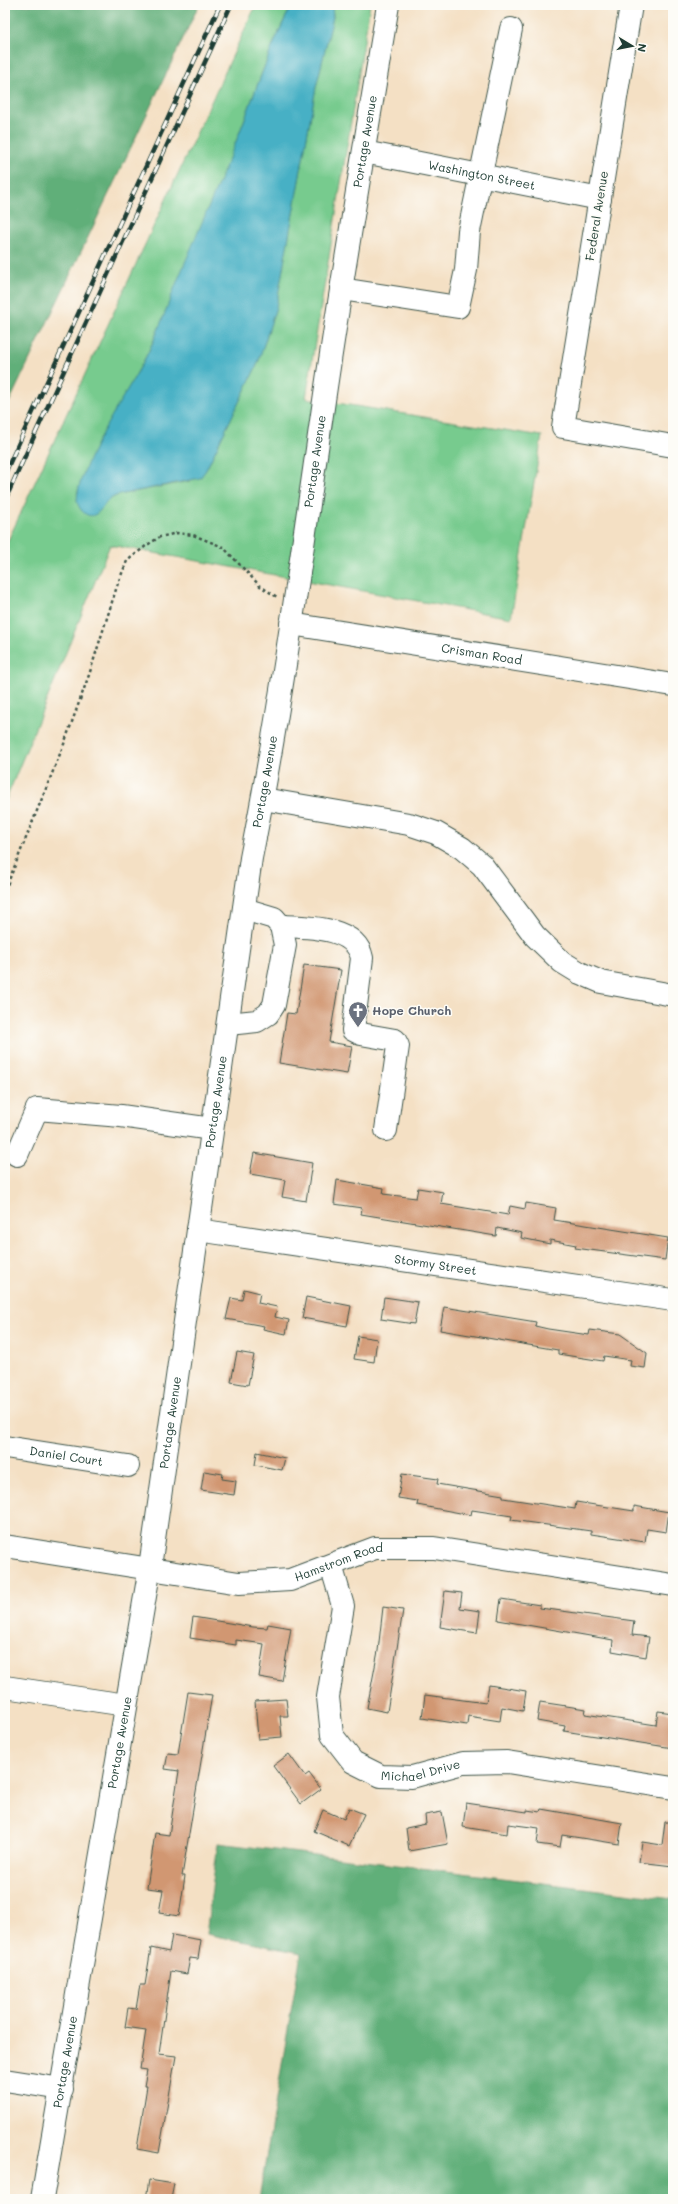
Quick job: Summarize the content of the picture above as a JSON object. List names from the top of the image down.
{
  "streets": {
    "street": [
      "Portage Avenue",
      "Washington Street",
      "Federal Avenue",
      "Crisman Road",
      "Stormy Street",
      "Daniel Court",
      "Hamstrom Road",
      "Michael Drive"
    ]
  },
  "crossings": [
    ["Portage Avenue", "Washington Street"],
    ["Portage Avenue", "Crisman Road"],
    ["Portage Avenue", "Stormy Street"],
    ["Portage Avenue", "Hamstrom Road"],
    ["Washington Street", "Federal Avenue"],
    ["Hamstrom Road", "Michael Drive"]
  ],
  "places": {
    "church": ["Hope Church"]
  },
  "north": "right"
}
